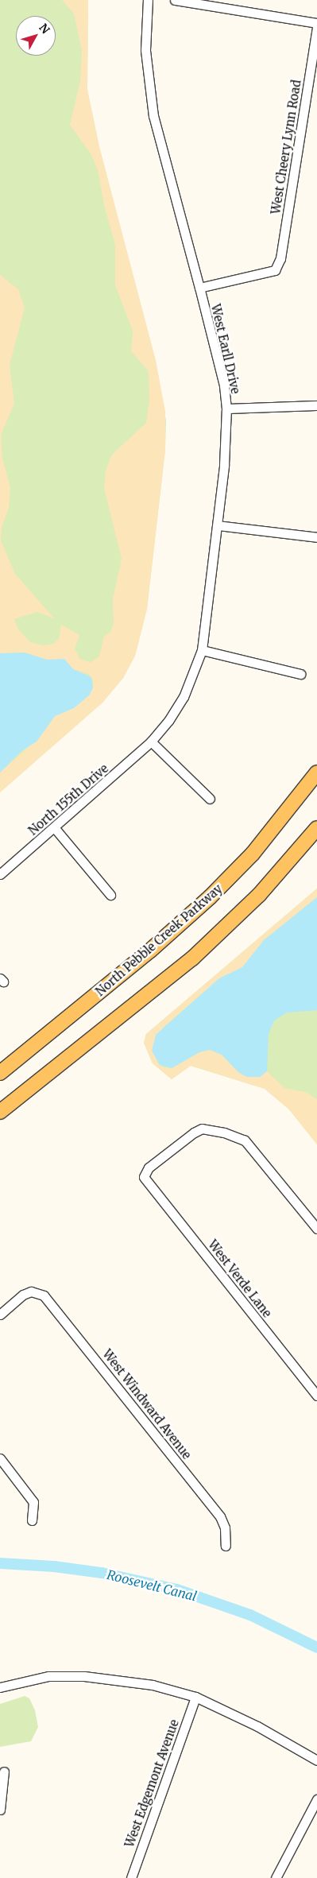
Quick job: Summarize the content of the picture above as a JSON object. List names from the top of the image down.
{
  "streets": {
    "main road": ["North Pebble Creek Parkway"],
    "street": [
      "West Cheery Lynn Road",
      "West Earll Drive",
      "North 155th Drive",
      "West Verde Lane",
      "West Windward Avenue",
      "West Edgemont Avenue"
    ]
  },
  "crossings": [
    ["West Cheery Lynn Road", "West Earll Drive"],
    ["West Earll Drive", "North 155th Drive"]
  ],
  "water": ["Roosevelt Canal"],
  "north": "top right"
}
